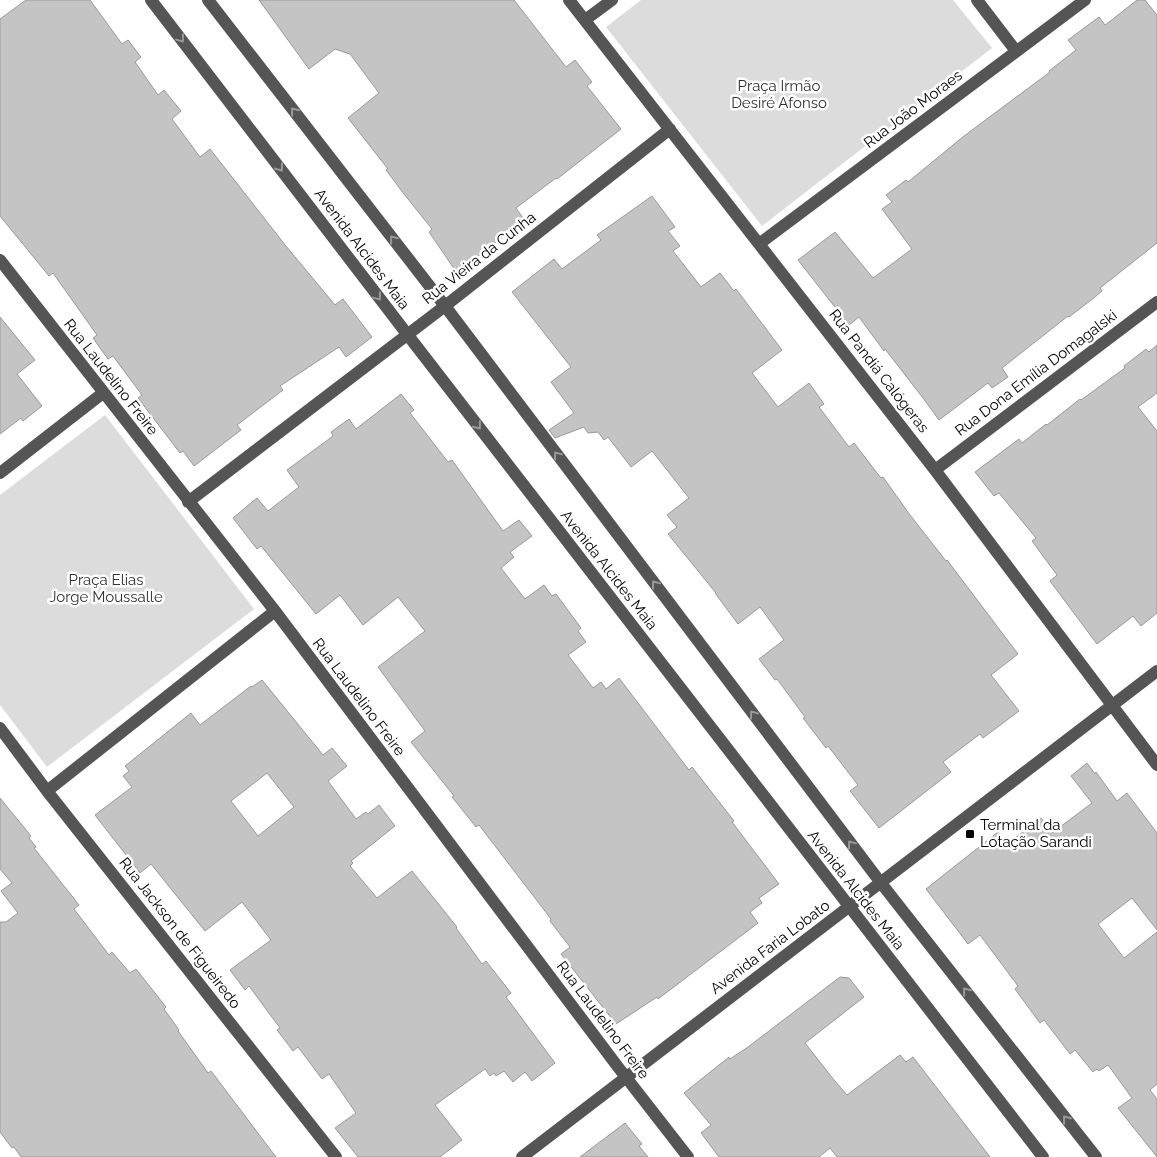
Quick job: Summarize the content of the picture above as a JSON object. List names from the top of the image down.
{
  "streets": {
    "street": [
      "Rua João Moraes",
      "Avenida Alcides Maia",
      "Rua Vieira da Cunha",
      "Rua Pandiá Calógeras",
      "Rua Dona Emília Domagalski",
      "Rua Laudelino Freire",
      "Rua Jackson de Figueiredo",
      "Avenida Faria Lobato"
    ]
  },
  "crossings": [
    ["Rua João Moraes", "Rua Pandiá Calógeras"],
    ["Avenida Alcides Maia", "Rua Vieira da Cunha"],
    ["Avenida Alcides Maia", "Avenida Faria Lobato"],
    ["Rua Vieira da Cunha", "Rua Pandiá Calógeras"],
    ["Rua Vieira da Cunha", "Rua Laudelino Freire"],
    ["Rua Pandiá Calógeras", "Rua Dona Emília Domagalski"],
    ["Rua Pandiá Calógeras", "Avenida Faria Lobato"],
    ["Rua Laudelino Freire", "Avenida Faria Lobato"]
  ],
  "parks": ["Praça Irmão Desiré Afonso", "Praça Elias Jorge Moussalle"],
  "places": {
    "transit": ["Terminal da Lotação Sarandi"]
  }
}
